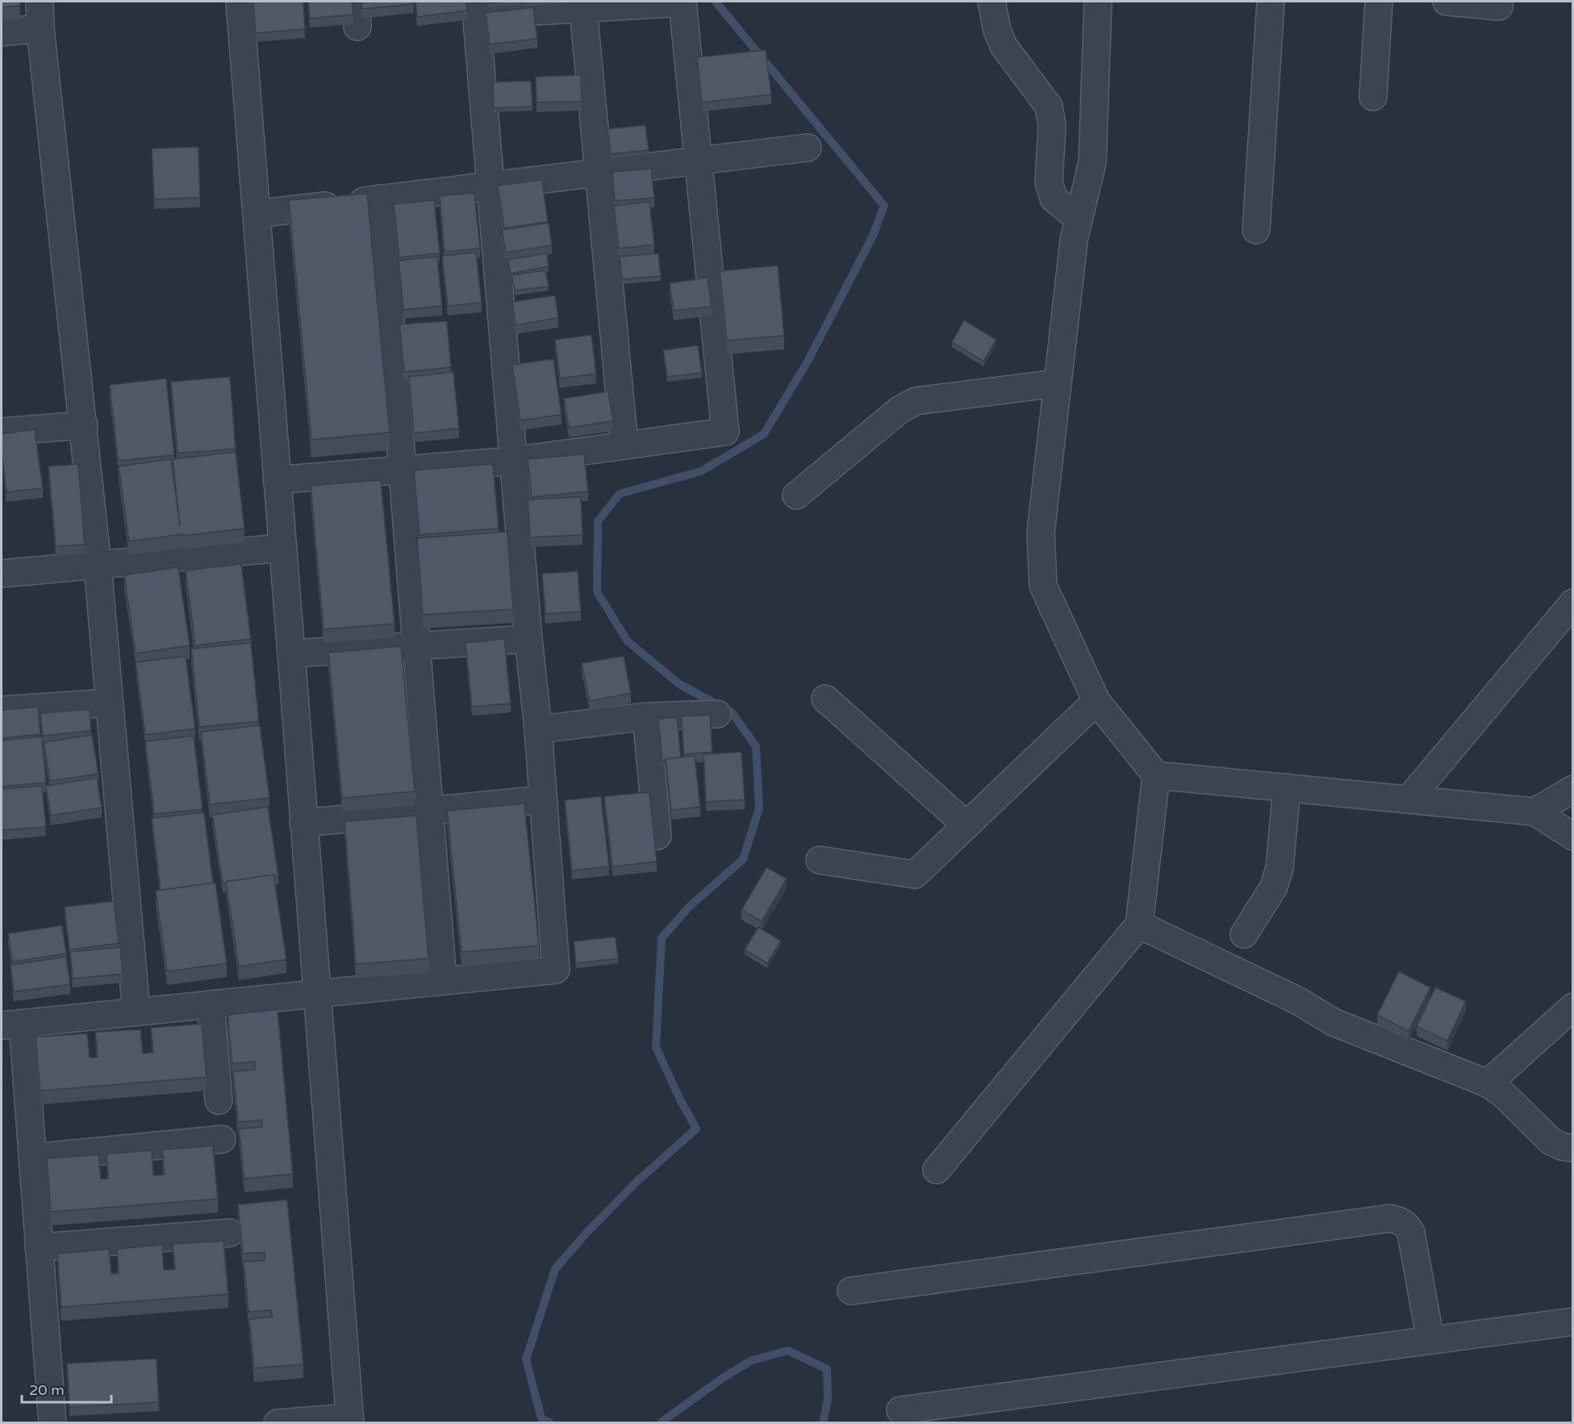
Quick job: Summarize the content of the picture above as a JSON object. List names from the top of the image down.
{
  "scale_bar": "20 m"
}
